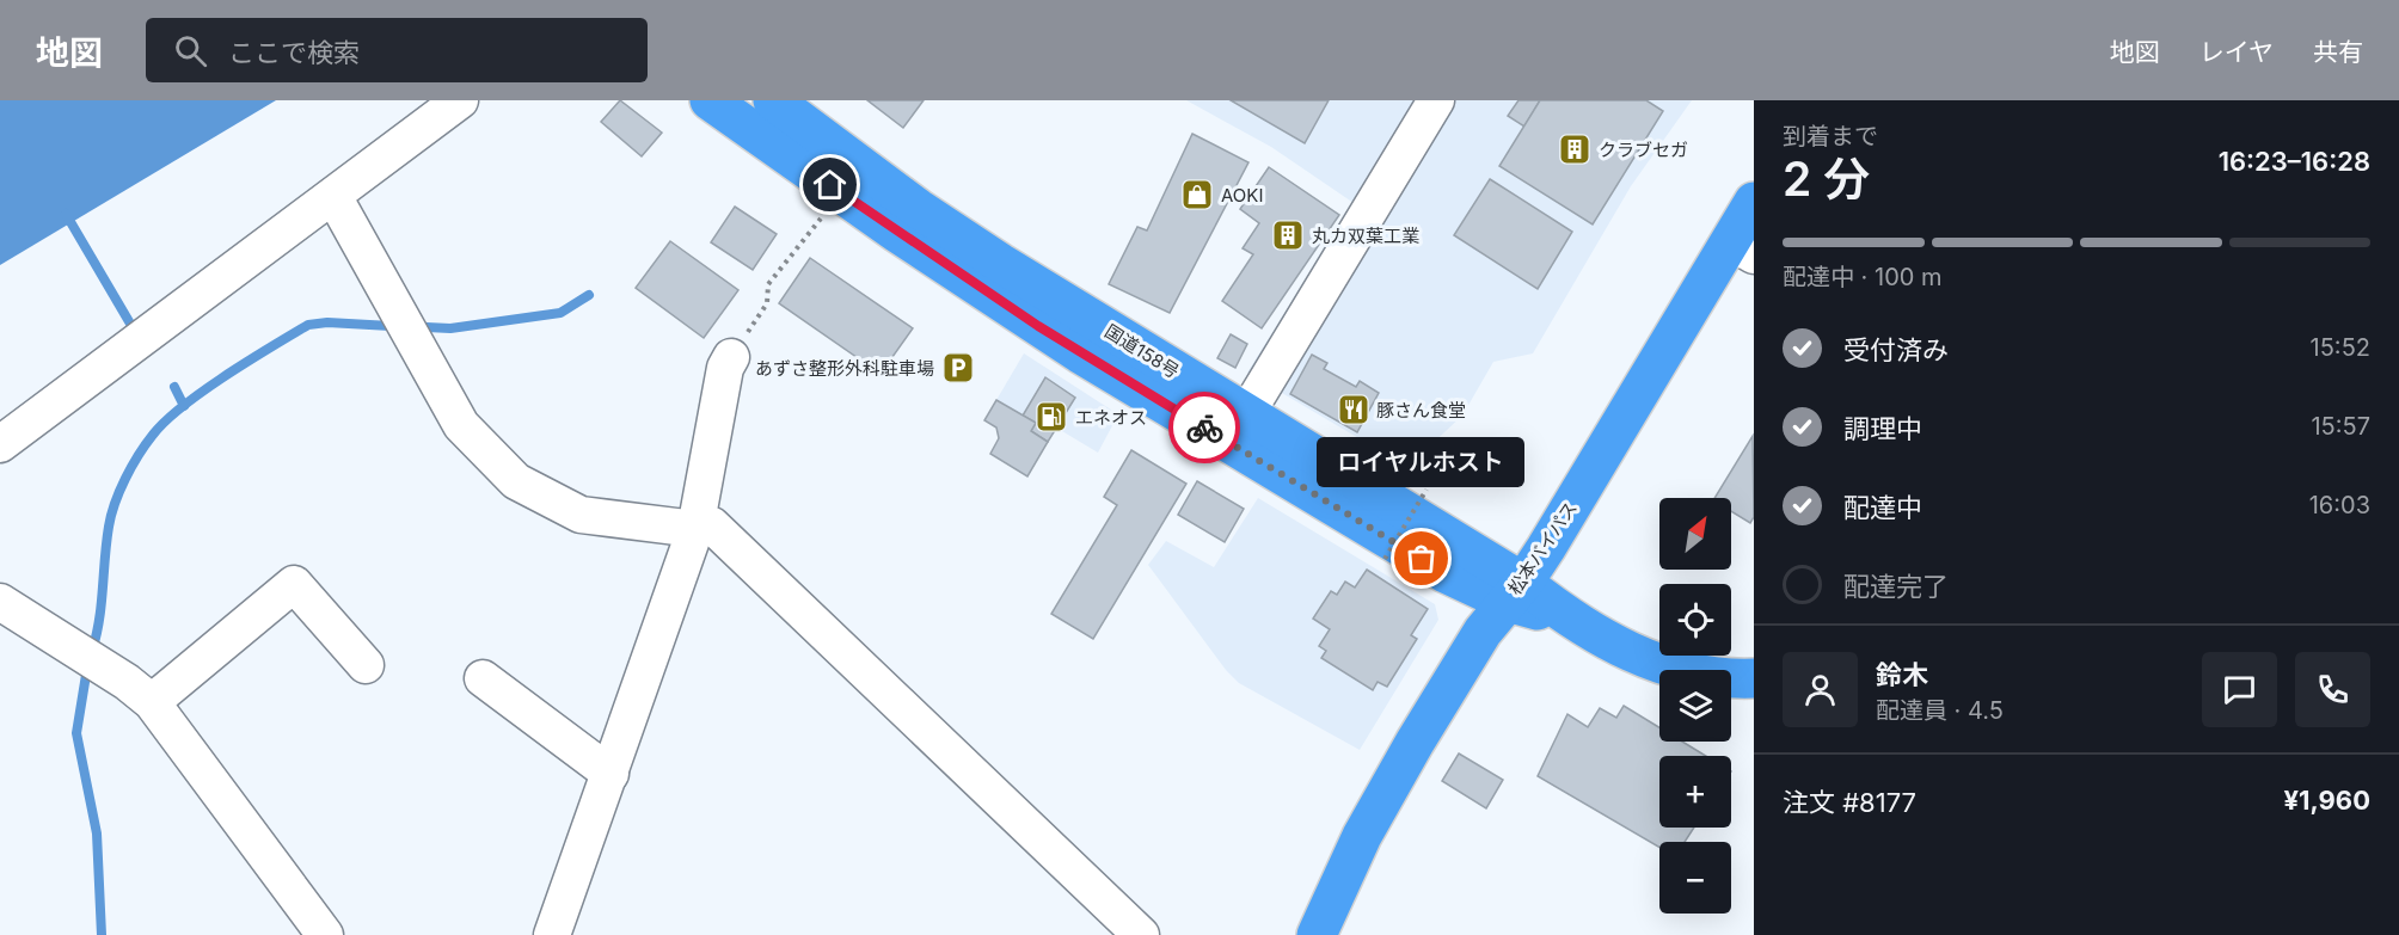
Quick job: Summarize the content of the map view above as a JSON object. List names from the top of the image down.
{
  "streets": {
    "highway": ["国道158号", "松本バイパス"]
  },
  "crossings": [
    ["国道158号", "松本バイパス"]
  ],
  "places": {
    "building": ["クラブセガ", "丸カ双葉工業"],
    "shop": ["AOKI"],
    "parking": ["あずさ整形外科駐車場"],
    "restaurant": ["豚さん食堂"],
    "fuel station": ["エネオス"],
    "other": ["ロイヤルホスト"]
  },
  "north": "top right",
  "page": {
    "header": "地図",
    "search": "ここで検索",
    "nav": ["地図", "レイヤ", "共有"],
    "heading": ["2 分", "到着まで", "16:23–16:28"],
    "panel": [
      "鈴木",
      "配達員 · 4.5",
      "注文 #8177",
      "¥1,960"
    ],
    "bar": "配達中 · 100 m",
    "list": [
      ["受付済み", "15:52"],
      ["調理中", "15:57"],
      ["配達中", "16:03"],
      "配達完了"
    ],
    "bubble": "ロイヤルホスト",
    "map_buttons": ["+", "−"]
  }
}
